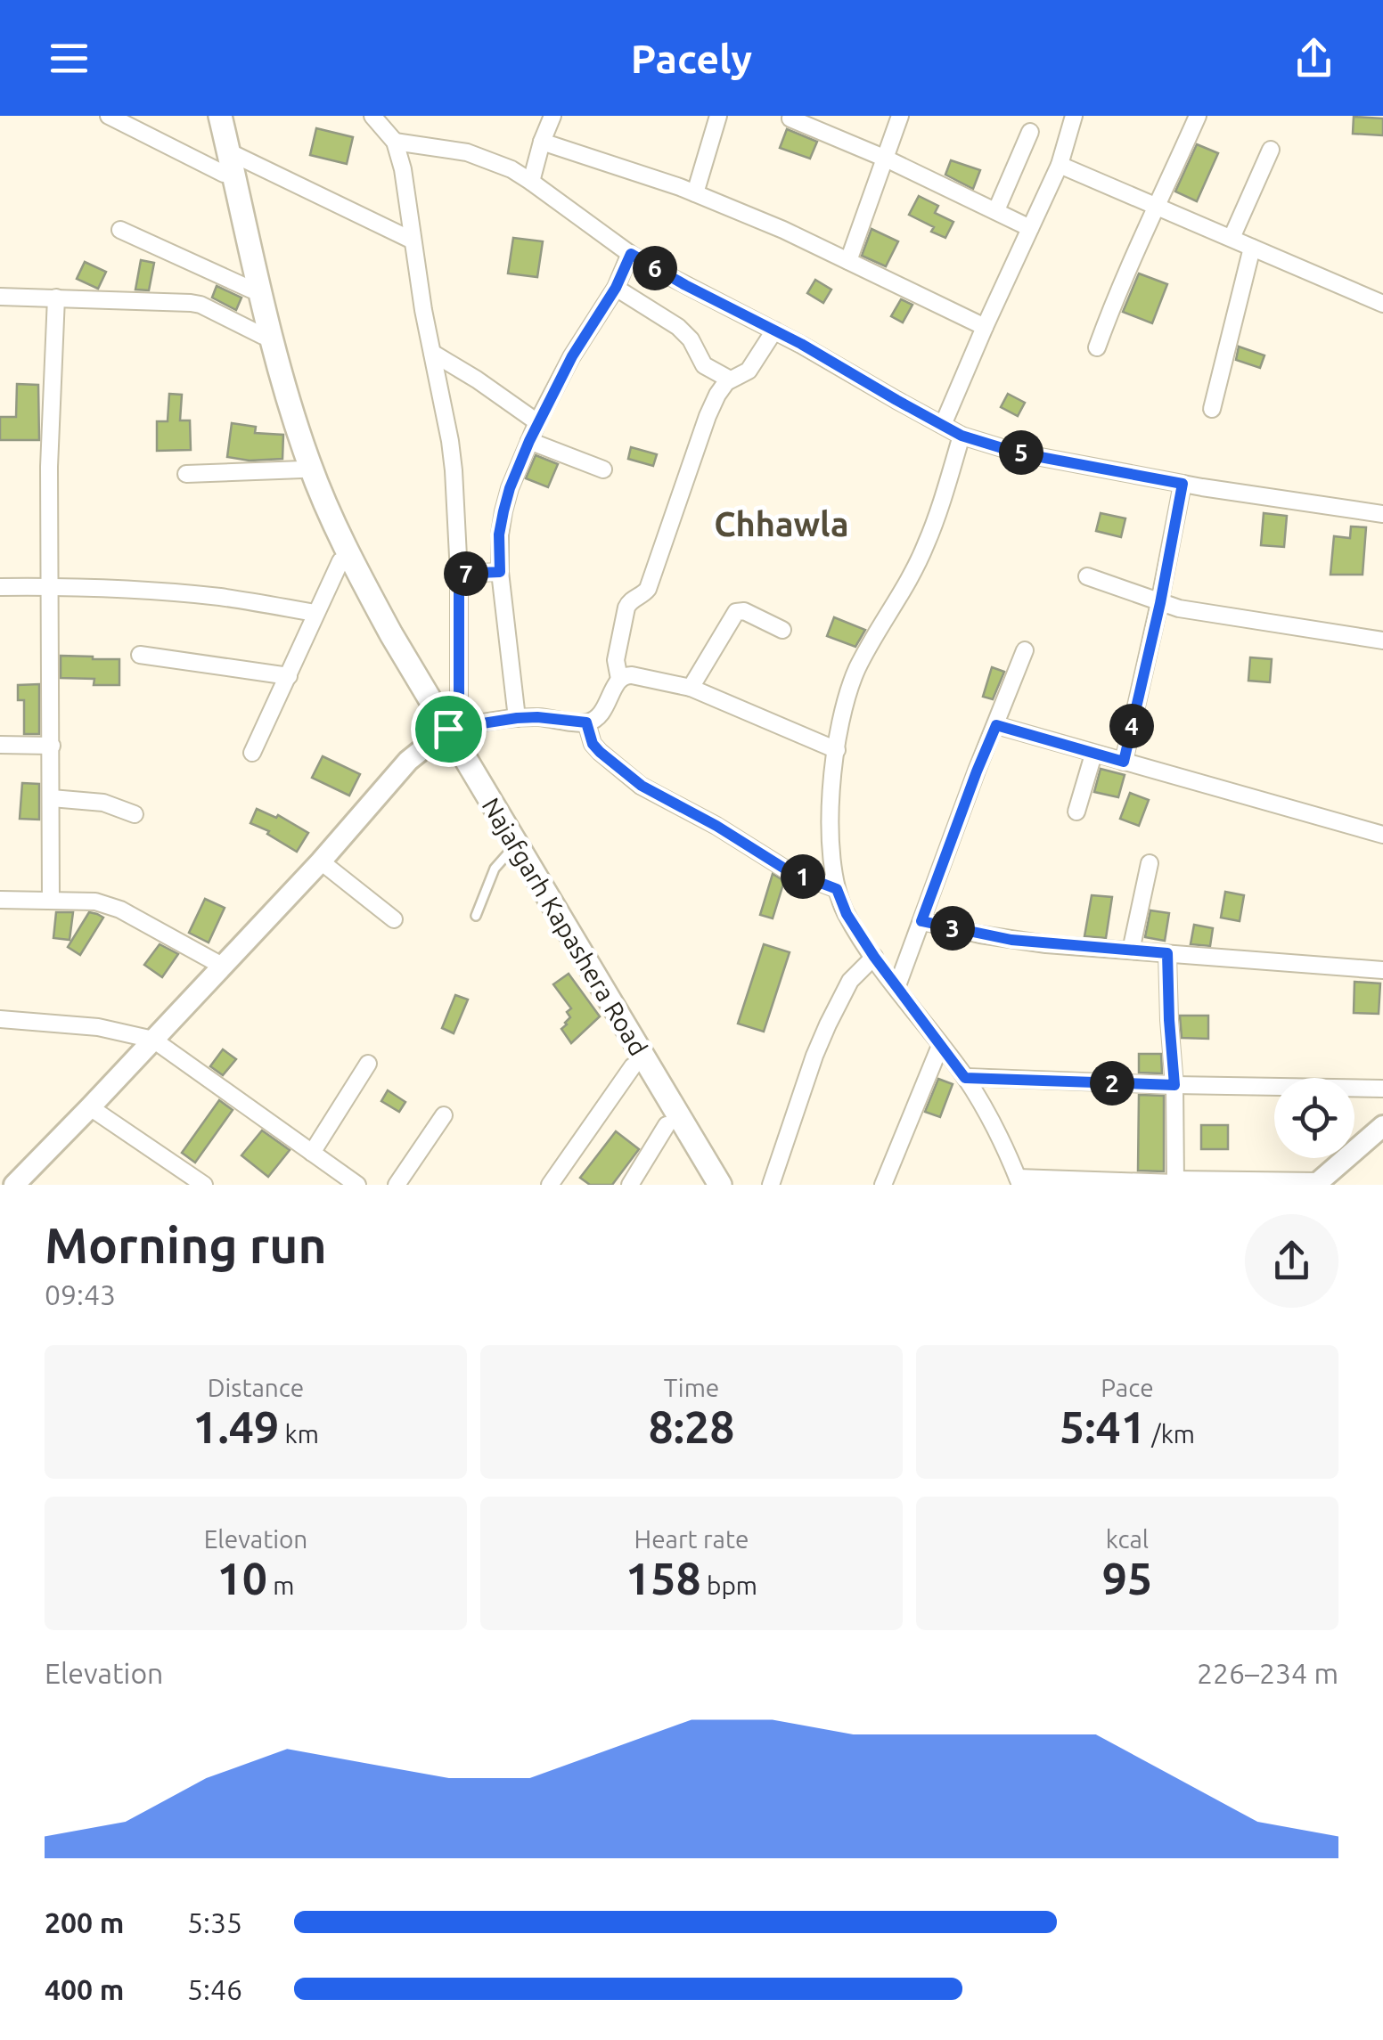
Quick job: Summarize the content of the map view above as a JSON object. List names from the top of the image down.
{
  "streets": {
    "main road": ["Najafgarh Kapashera Road"]
  },
  "districts": ["Chhawla"],
  "page": {
    "header": "Pacely",
    "pins": [
      "6",
      "5",
      "7",
      "4",
      "1",
      "3",
      "2"
    ],
    "heading": ["Morning run", "09:43"],
    "stats": [
      ["Distance", "1.49 km"],
      ["Time", "8:28"],
      ["Pace", "5:41 /km"],
      ["Elevation", "10 m"],
      ["Heart rate", "158 bpm"],
      ["kcal", "95"]
    ],
    "chart": ["Elevation", "226–234 m"],
    "list": [
      {
        "name": "200 m",
        "note": "5:35"
      },
      {
        "name": "400 m",
        "note": "5:46"
      }
    ]
  }
}
